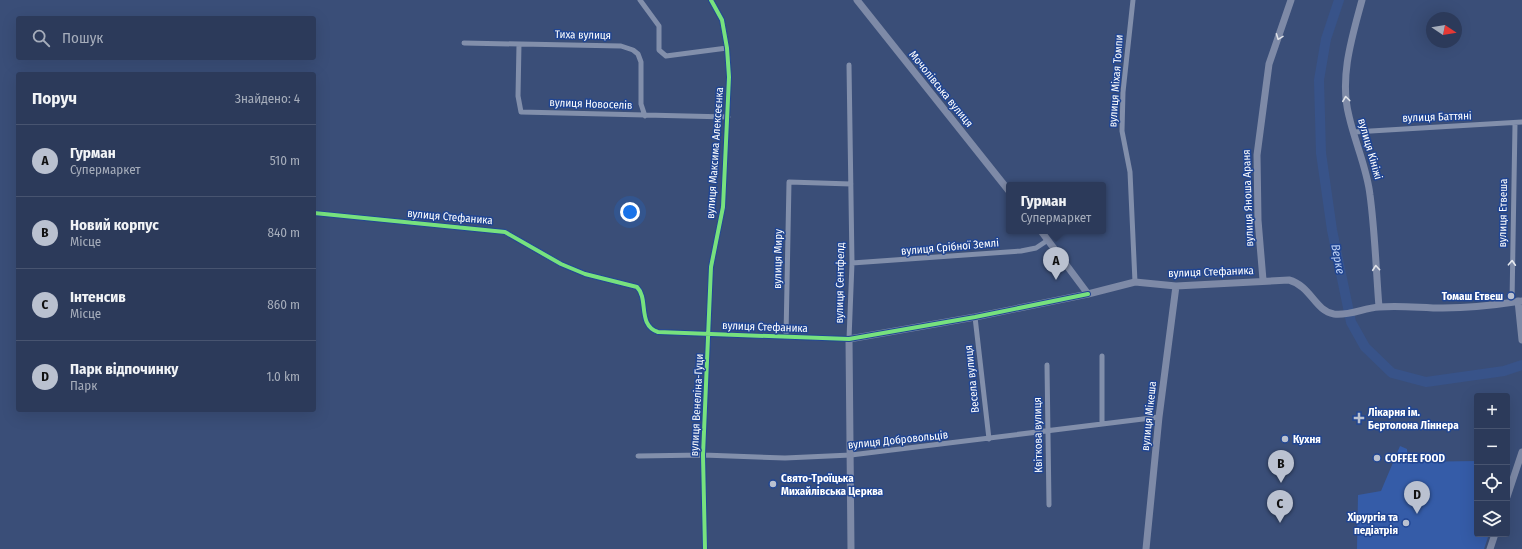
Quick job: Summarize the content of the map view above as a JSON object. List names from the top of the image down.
{
  "streets": {
    "street": [
      "Тиха вулиця",
      "вулиця Міхая Томпи",
      "Мочолівська вулиця",
      "вулиця Новоселів",
      "вулиця Баттяні",
      "вулиця Кініжі",
      "вулиця Максима Алексеєнка",
      "вулиця Яноша Араня",
      "вулиця Етвеша",
      "вулиця Стефаника",
      "вулиця Срібної Землі",
      "вулиця Миру",
      "вулиця Сентфелд",
      "Весела вулиця",
      "вулиця Венеліна-Гуци",
      "вулиця Мікеша",
      "Квіткова вулиця",
      "вулиця Добровольців"
    ]
  },
  "crossings": [
    ["Тиха вулиця", "вулиця Новоселів"],
    ["вулиця Міхая Томпи", "вулиця Стефаника"],
    ["вулиця Новоселів", "вулиця Максима Алексеєнка"],
    ["вулиця Баттяні", "вулиця Кініжі"],
    ["вулиця Баттяні", "вулиця Етвеша"],
    ["вулиця Кініжі", "вулиця Стефаника"],
    ["вулиця Максима Алексеєнка", "вулиця Стефаника"],
    ["вулиця Максима Алексеєнка", "вулиця Венеліна-Гуци"],
    ["вулиця Яноша Араня", "вулиця Стефаника"],
    ["вулиця Етвеша", "вулиця Стефаника"],
    ["вулиця Стефаника", "вулиця Миру"],
    ["вулиця Стефаника", "вулиця Сентфелд"],
    ["вулиця Стефаника", "Весела вулиця"],
    ["вулиця Стефаника", "вулиця Венеліна-Гуци"],
    ["вулиця Стефаника", "вулиця Мікеша"],
    ["вулиця Срібної Землі", "вулиця Сентфелд"],
    ["вулиця Миру", "вулиця Сентфелд"],
    ["вулиця Сентфелд", "вулиця Добровольців"],
    ["Весела вулиця", "вулиця Добровольців"],
    ["вулиця Венеліна-Гуци", "вулиця Добровольців"],
    ["вулиця Мікеша", "вулиця Добровольців"],
    ["Квіткова вулиця", "вулиця Добровольців"]
  ],
  "one_way": ["вулиця Кініжі", "вулиця Яноша Араня", "вулиця Етвеша"],
  "water": ["Верке"],
  "places": {
    "other": [
      "Томаш Етвеш",
      "Кухня",
      "COFFEE FOOD",
      "Свято-Троїцька Михайлівська Церква",
      "Хірургія та педіатрія"
    ],
    "health": ["Лікарня ім. Бертолона Ліннера"]
  },
  "north": "right",
  "page": {
    "search": "Пошук",
    "heading": ["Поруч", "Знайдено: 4"],
    "list": [
      {
        "mark": "A",
        "name": "Гурман",
        "note": "Супермаркет",
        "value": "510 m"
      },
      {
        "mark": "B",
        "name": "Новий корпус",
        "note": "Місце",
        "value": "840 m"
      },
      {
        "mark": "C",
        "name": "Інтенсив",
        "note": "Місце",
        "value": "860 m"
      },
      {
        "mark": "D",
        "name": "Парк відпочинку",
        "note": "Парк",
        "value": "1.0 km"
      }
    ],
    "popup": ["Гурман", "Супермаркет"],
    "pins": [
      "A",
      "B",
      "D",
      "C"
    ],
    "map_buttons": ["+", "−"]
  }
}
